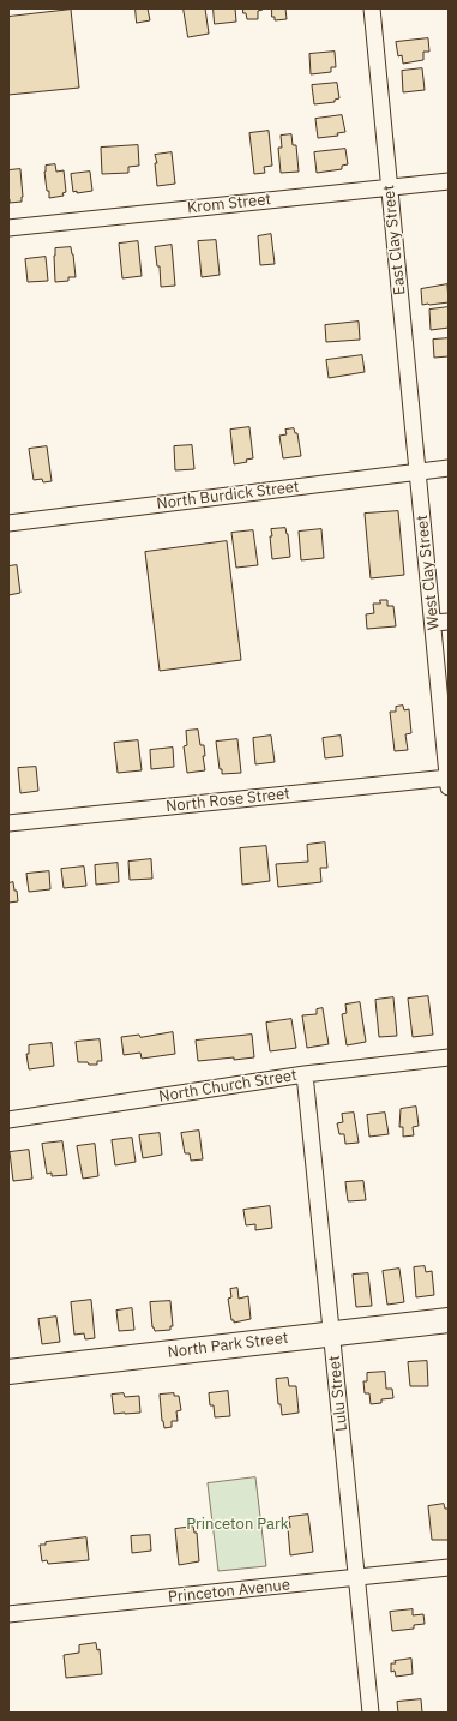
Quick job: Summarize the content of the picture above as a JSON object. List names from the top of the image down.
{
  "streets": {
    "main road": ["North Park Street"],
    "street": [
      "Krom Street",
      "East Clay Street",
      "North Burdick Street",
      "West Clay Street",
      "North Rose Street",
      "North Church Street",
      "Lulu Street",
      "Princeton Avenue"
    ]
  },
  "crossings": [
    ["Krom Street", "East Clay Street"],
    ["East Clay Street", "North Burdick Street"],
    ["East Clay Street", "West Clay Street"],
    ["North Burdick Street", "West Clay Street"],
    ["West Clay Street", "North Rose Street"],
    ["North Church Street", "Lulu Street"],
    ["North Park Street", "Lulu Street"],
    ["Lulu Street", "Princeton Avenue"]
  ],
  "parks": ["Princeton Park"]
}
